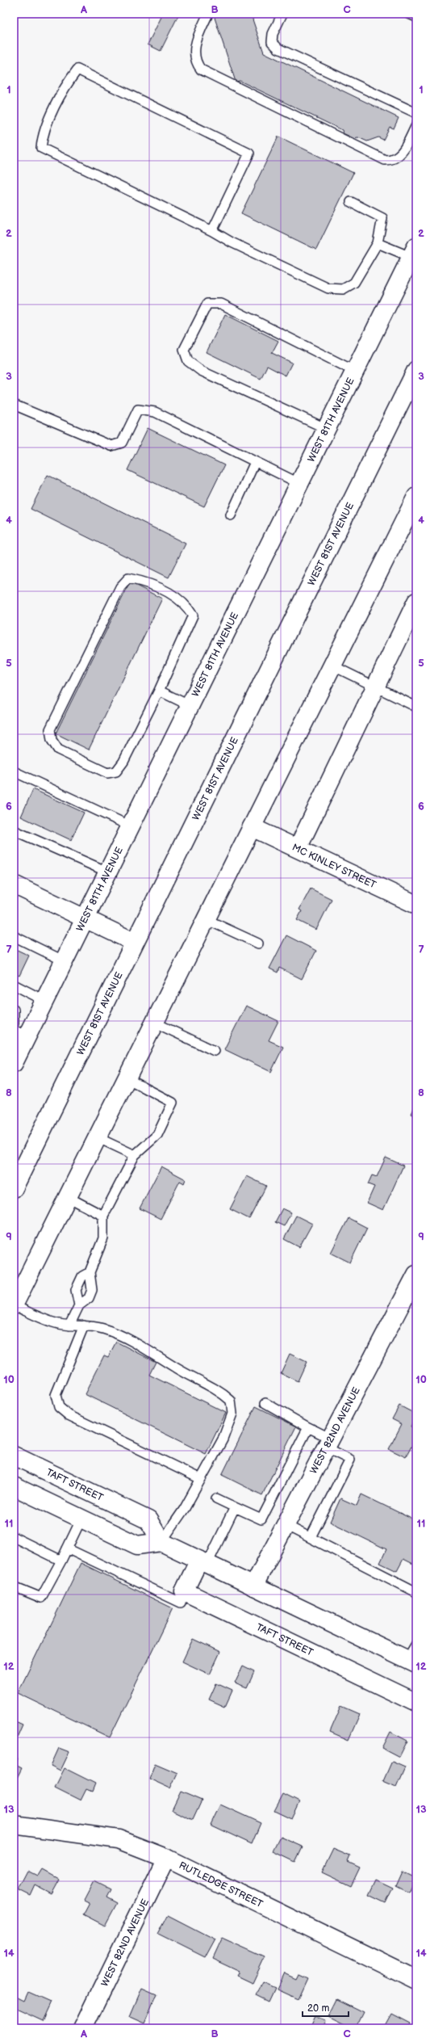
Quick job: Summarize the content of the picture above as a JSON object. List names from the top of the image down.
{
  "streets": {
    "street": [
      "WEST 81TH AVENUE",
      "WEST 81ST AVENUE",
      "MC KINLEY STREET",
      "WEST 82ND AVENUE",
      "TAFT STREET",
      "RUTLEDGE STREET"
    ]
  },
  "crossings": [
    ["WEST 82ND AVENUE", "RUTLEDGE STREET"]
  ],
  "scale_bar": "20 m",
  "grid": {
    "columns": ["A", "B", "C"],
    "rows": [
      "1",
      "2",
      "3",
      "4",
      "5",
      "6",
      "7",
      "8",
      "9",
      "10",
      "11",
      "12",
      "13",
      "14"
    ]
  }
}
